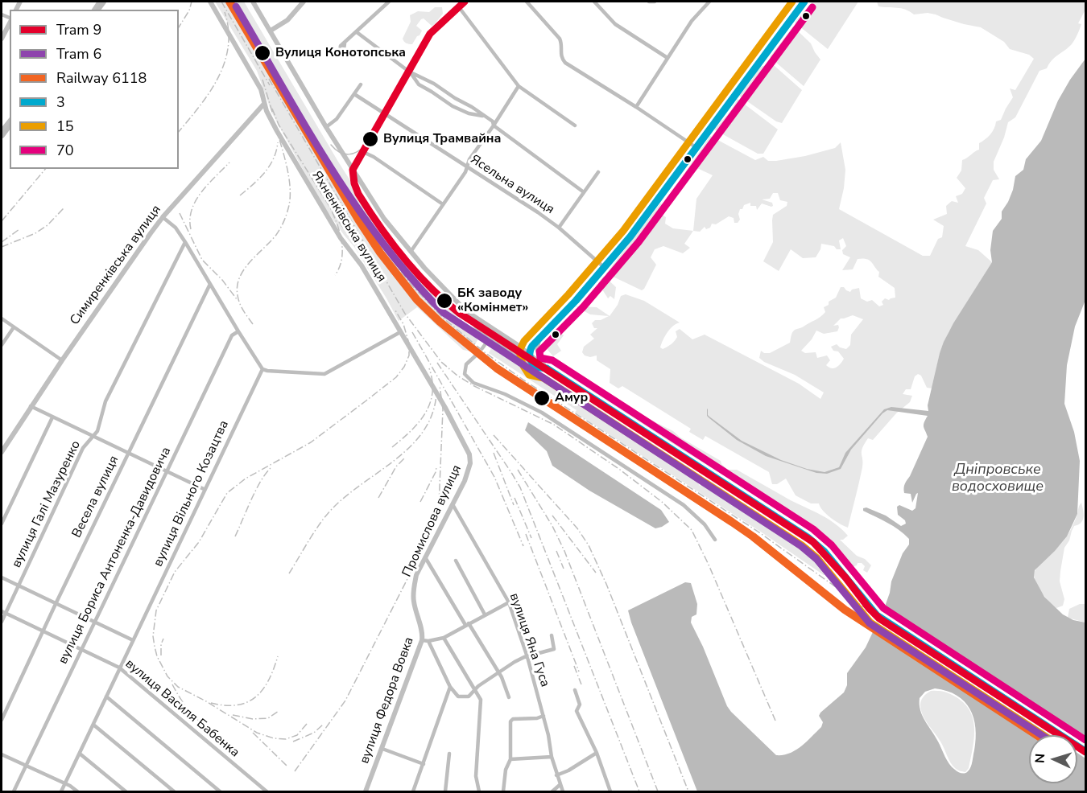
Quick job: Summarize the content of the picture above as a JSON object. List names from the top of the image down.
{
  "streets": {
    "main road": [
      "Яхненківська вулиця",
      "Симиренківська вулиця",
      "Промислова вулиця",
      "вулиця Федора Вовка"
    ],
    "street": [
      "Ясельна вулиця",
      "вулиця Вільного Козацтва",
      "Весела вулиця",
      "вулиця Галі Мазуренко",
      "вулиця Бориса Антоненка-Давидовича",
      "вулиця Яна Гуса",
      "вулиця Василя Бабенка"
    ]
  },
  "crossings": [
    ["Яхненківська вулиця", "Симиренківська вулиця"],
    ["Яхненківська вулиця", "Промислова вулиця"],
    ["вулиця Вільного Козацтва", "вулиця Василя Бабенка"],
    ["Весела вулиця", "вулиця Василя Бабенка"],
    ["вулиця Галі Мазуренко", "вулиця Василя Бабенка"],
    ["Промислова вулиця", "вулиця Яна Гуса"],
    ["Промислова вулиця", "вулиця Федора Вовка"],
    ["вулиця Бориса Антоненка-Давидовича", "вулиця Василя Бабенка"]
  ],
  "water": ["Дніпровське водосховище"],
  "places": [
    "Вулиця Конотопська",
    "Вулиця Трамвайна",
    "БК заводу «Комінмет»",
    "Амур"
  ],
  "lines": [
    "tram line 9",
    "rail line 6118",
    "transit line 3",
    "transit line 15",
    "tram line 6",
    "transit line 70"
  ],
  "legend": [
    "Tram 9",
    "Tram 6",
    "Railway 6118",
    "3",
    "15",
    "70"
  ],
  "north": "left"
}
